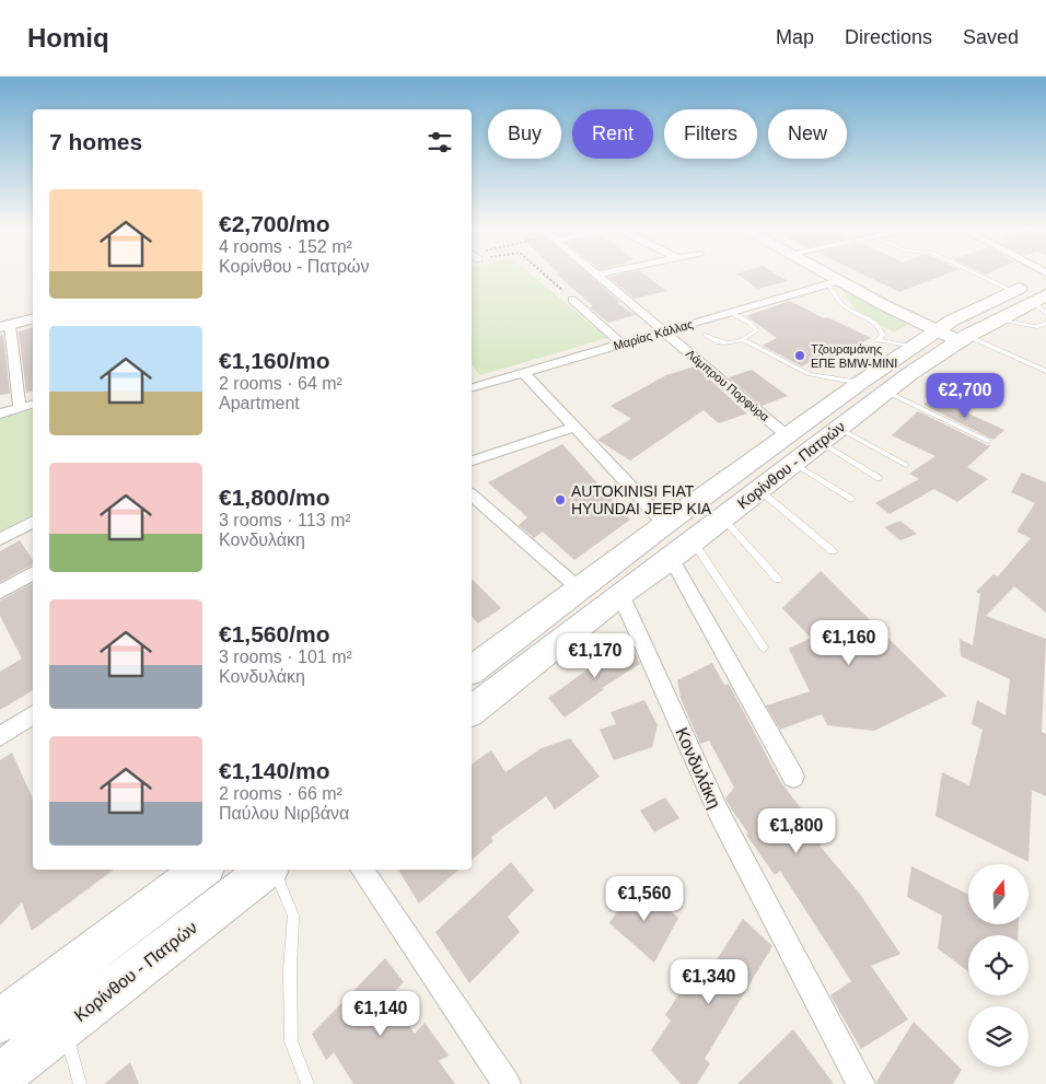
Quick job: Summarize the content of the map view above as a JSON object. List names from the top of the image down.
{
  "streets": {
    "highway": ["Κορίνθου - Πατρών"],
    "street": ["Μαρίας Κάλλας", "Λάμπρου Πορφύρα", "Κονδυλάκη"]
  },
  "crossings": [
    ["Μαρίας Κάλλας", "Λάμπρου Πορφύρα"],
    ["Λάμπρου Πορφύρα", "Κορίνθου - Πατρών"],
    ["Κορίνθου - Πατρών", "Κονδυλάκη"]
  ],
  "places": ["Τζουραμάνης ΕΠΕ BMW-MINI", "AUTOKINISI FIAT HYUNDAI JEEP KIA"],
  "north": "top",
  "page": {
    "header": "Homiq",
    "nav": ["Map", "Directions", "Saved"],
    "chip": [
      "Buy",
      "Rent",
      "Filters",
      "New"
    ],
    "heading": "7 homes",
    "list": [
      {
        "name": "€2,700/mo",
        "note": "4 rooms · 152 m² · Κορίνθου - Πατρών"
      },
      {
        "name": "€1,160/mo",
        "note": "2 rooms · 64 m² · Apartment"
      },
      {
        "name": "€1,800/mo",
        "note": "3 rooms · 113 m² · Κονδυλάκη"
      },
      {
        "name": "€1,560/mo",
        "note": "3 rooms · 101 m² · Κονδυλάκη"
      },
      {
        "name": "€1,140/mo",
        "note": "2 rooms · 66 m² · Παύλου Νιρβάνα"
      }
    ],
    "price": [
      "€2,700",
      "€1,160",
      "€1,170",
      "€1,800",
      "€1,560",
      "€1,340",
      "€1,140"
    ]
  }
}
